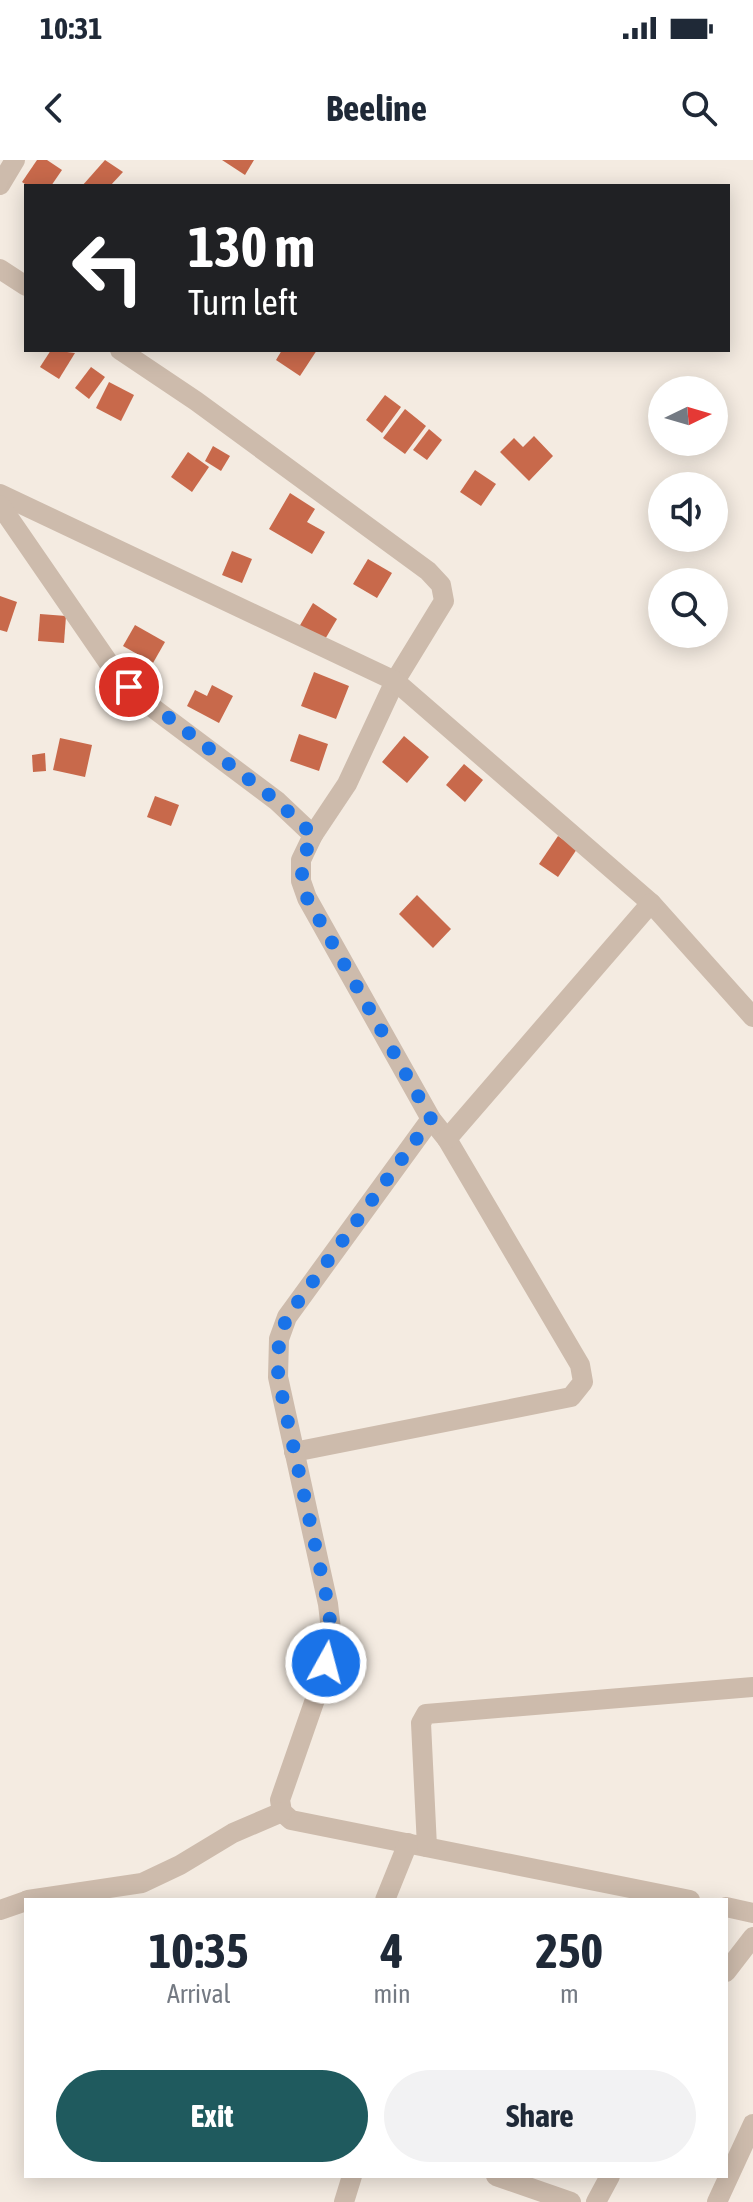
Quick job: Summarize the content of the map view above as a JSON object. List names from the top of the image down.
{
  "north": "right",
  "page": {
    "status": "10:31",
    "header": "Beeline",
    "turn": ["130 m", "Turn left"],
    "eta": [
      "10:35",
      "Arrival",
      "4",
      "min",
      "250",
      "m"
    ],
    "buttons": ["Exit", "Share"]
  }
}
